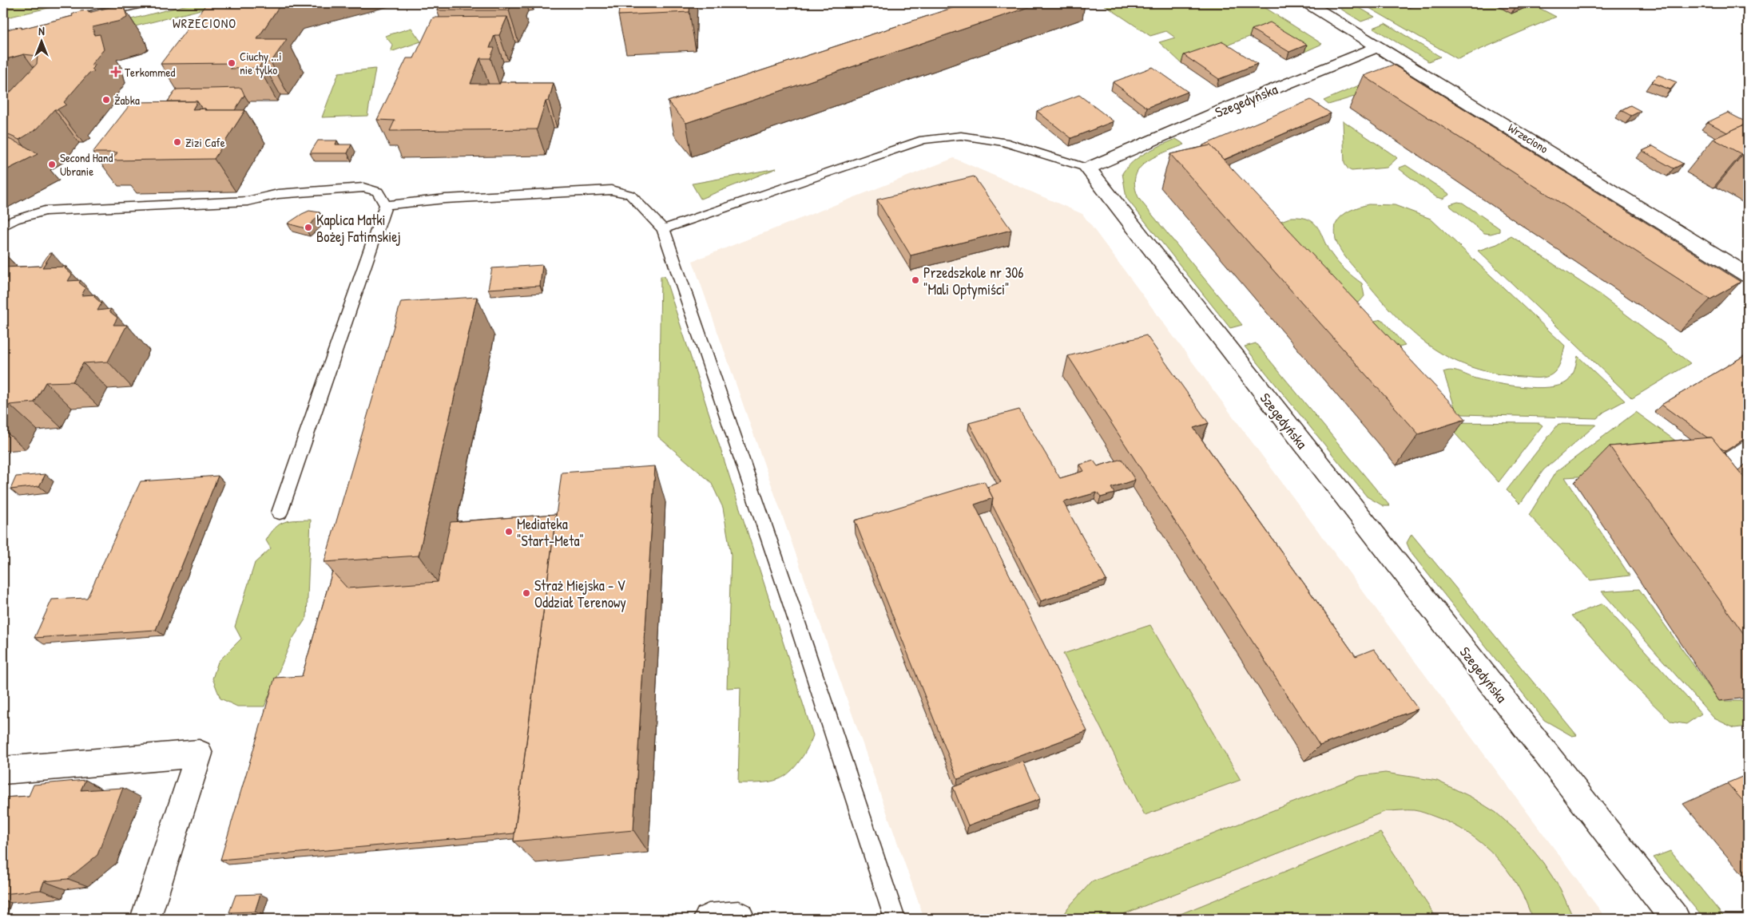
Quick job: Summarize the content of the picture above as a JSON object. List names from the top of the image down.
{
  "streets": {
    "street": ["Szegedyńska", "Wrzeciono"]
  },
  "crossings": [
    ["Szegedyńska", "Wrzeciono"]
  ],
  "districts": ["WRZECIONO"],
  "places": {
    "other": [
      "Ciuchy ...i nie tylko",
      "Żabka",
      "Zizi Cafe",
      "Second Hand Ubranie",
      "Kaplica Matki Bożej Fatimskiej",
      "Przedszkole nr 306 \"Mali Optymiści\"",
      "Mediateka \"Start-Meta\"",
      "Straż Miejska - V Oddział Terenowy"
    ],
    "health": ["Terkommed"]
  },
  "north": "top"
}
